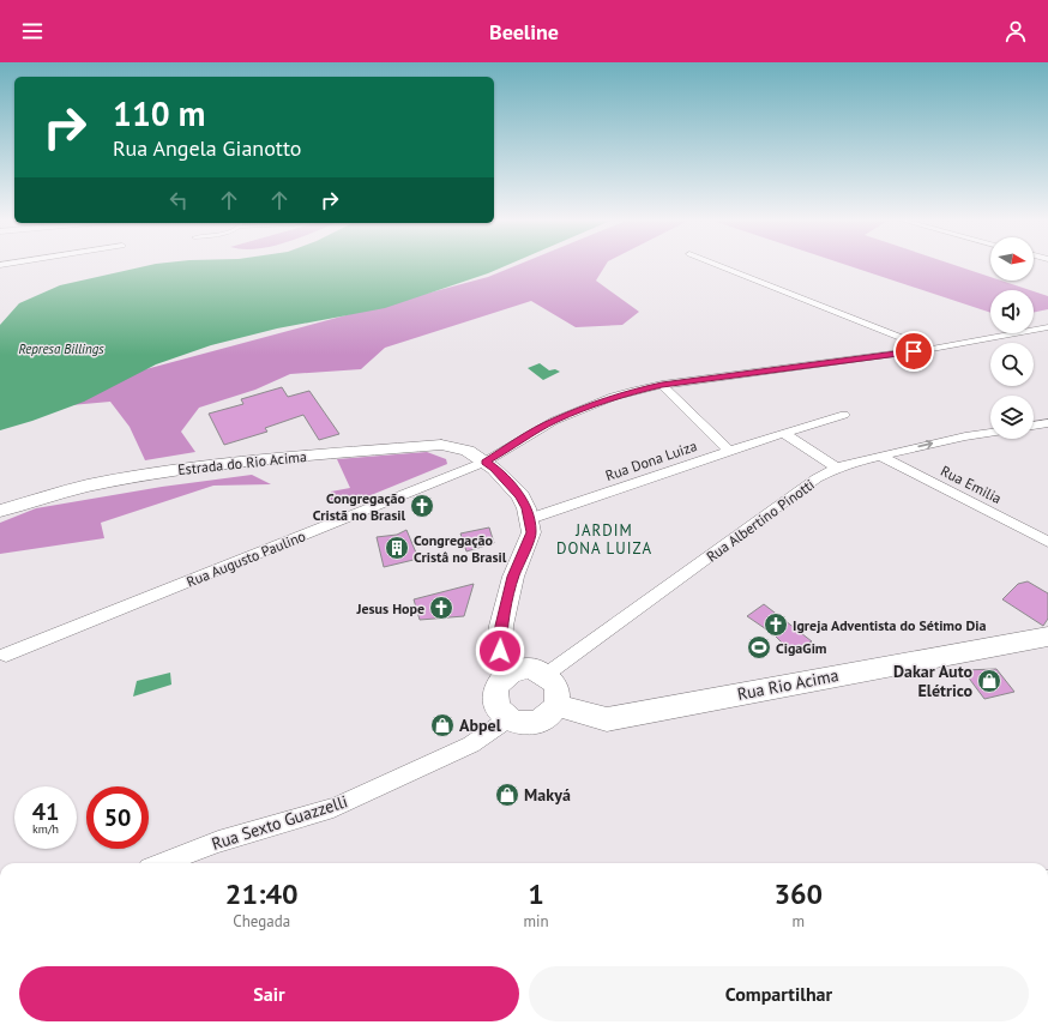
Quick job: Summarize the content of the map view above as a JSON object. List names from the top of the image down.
{
  "streets": {
    "main road": ["Estrada do Rio Acima", "Rua Rio Acima"],
    "street": [
      "Rua Dona Luiza",
      "Rua Emilia",
      "Rua Albertino Pinotti",
      "Rua Augusto Paulino",
      "Rua Sexto Guazzelli"
    ]
  },
  "crossings": [
    ["Estrada do Rio Acima", "Rua Augusto Paulino"],
    ["Rua Emilia", "Rua Albertino Pinotti"],
    ["Rua Albertino Pinotti", "Rua Rio Acima"],
    ["Rua Albertino Pinotti", "Rua Sexto Guazzelli"],
    ["Rua Rio Acima", "Rua Sexto Guazzelli"]
  ],
  "districts": ["JARDIM DONA LUIZA"],
  "water": ["Represa Billings"],
  "places": {
    "church": ["Congregação Cristã no Brasil", "Jesus Hope", "Igreja Adventista do Sétimo Dia"],
    "building": ["Congregação Cristâ no Brasil"],
    "sports": ["CigaGim"],
    "shop": ["Dakar Auto Elétrico", "Abpel", "Makyá"]
  },
  "north": "right",
  "page": {
    "header": "Beeline",
    "turn": ["110 m", "Rua Angela Gianotto"],
    "speed": "41 km/h",
    "limit": "50",
    "eta": [
      "21:40",
      "Chegada",
      "1",
      "min",
      "360",
      "m"
    ],
    "buttons": ["Sair", "Compartilhar"]
  }
}
